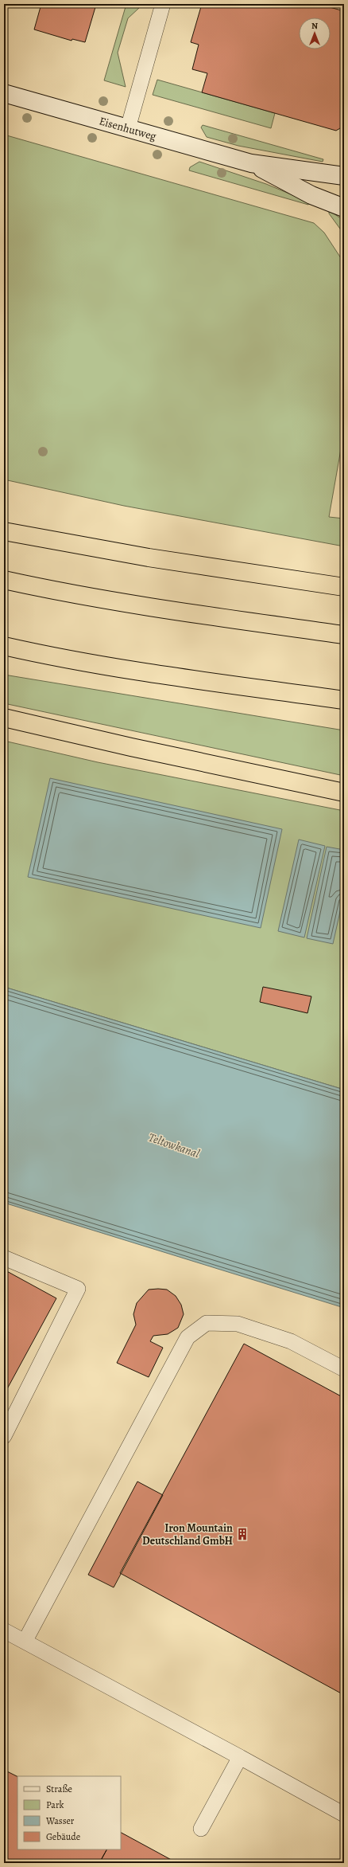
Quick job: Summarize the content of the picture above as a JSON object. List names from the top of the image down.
{
  "streets": {
    "street": ["Eisenhutweg"]
  },
  "water": ["Teltowkanal"],
  "places": {
    "building": ["Iron Mountain Deutschland GmbH"]
  },
  "legend": [
    "Straße",
    "Park",
    "Wasser",
    "Gebäude"
  ],
  "north": "top"
}
